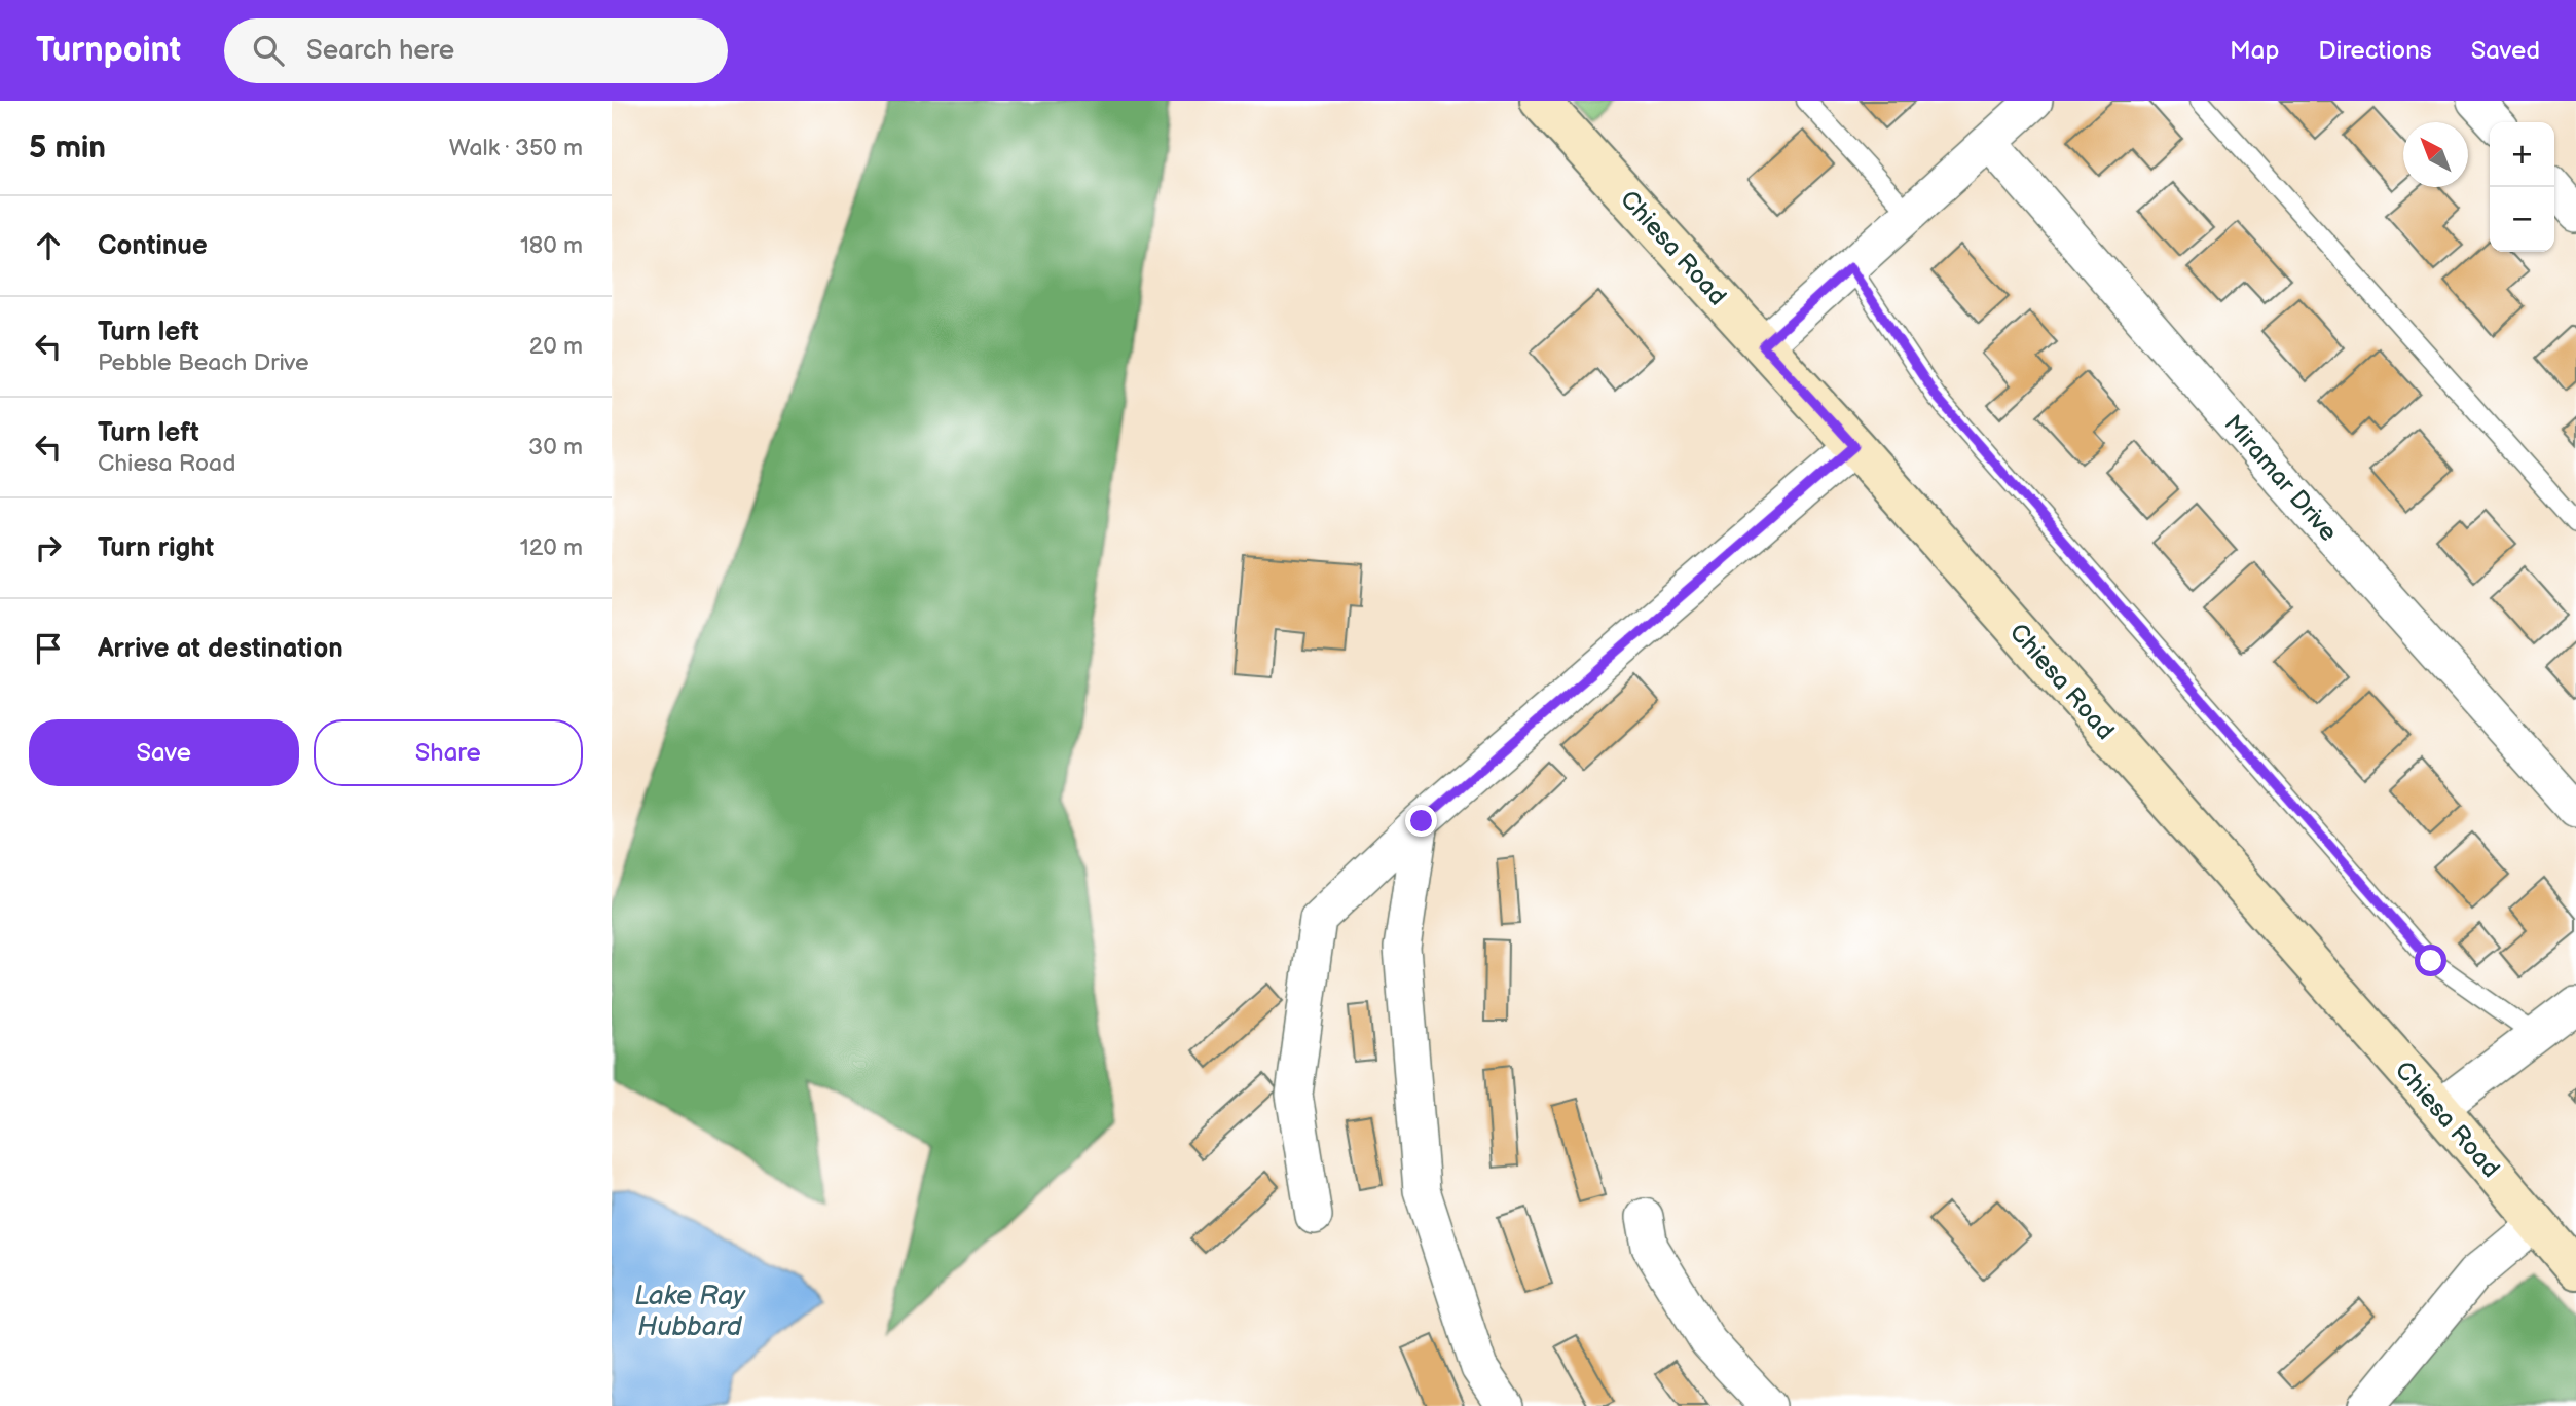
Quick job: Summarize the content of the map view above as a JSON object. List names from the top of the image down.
{
  "streets": {
    "main road": ["Chiesa Road"],
    "street": ["Miramar Drive"]
  },
  "water": ["Lake Ray Hubbard"],
  "north": "top left",
  "page": {
    "header": "Turnpoint",
    "search": "Search here",
    "nav": ["Map", "Directions", "Saved"],
    "heading": ["5 min", "Walk · 350 m"],
    "map_buttons": ["+", "−"],
    "list": [
      ["Continue", "180 m"],
      ["Turn left", "Pebble Beach Drive", "20 m"],
      ["Turn left", "Chiesa Road", "30 m"],
      ["Turn right", "120 m"],
      "Arrive at destination"
    ],
    "buttons": ["Save", "Share"]
  }
}
